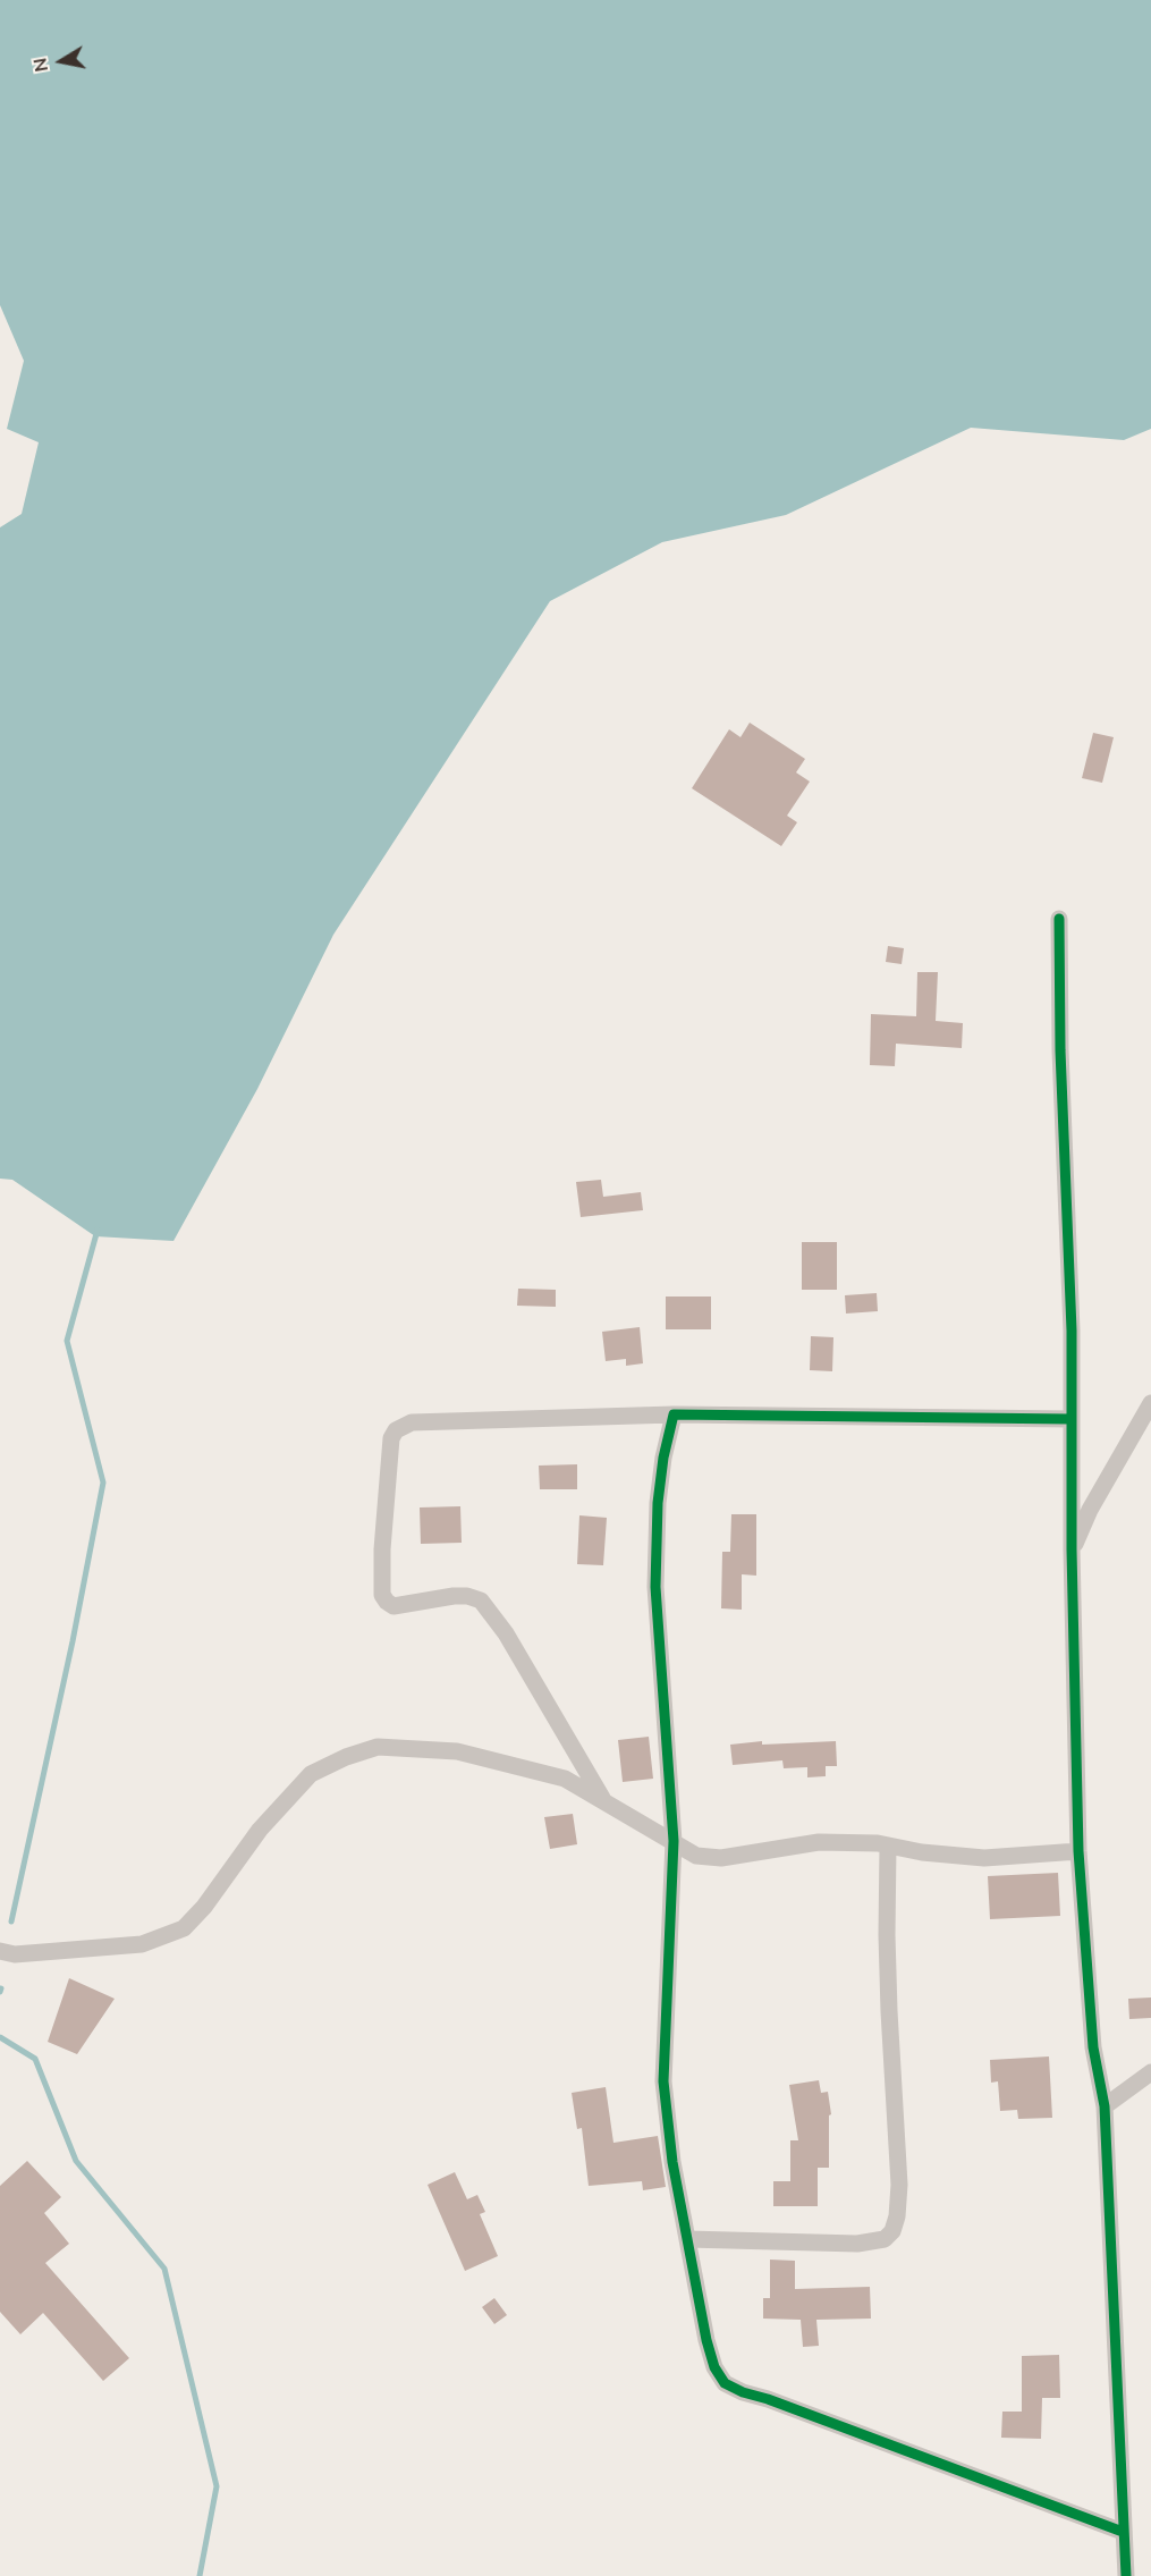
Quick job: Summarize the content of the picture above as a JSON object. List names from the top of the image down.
{
  "north": "left"
}
